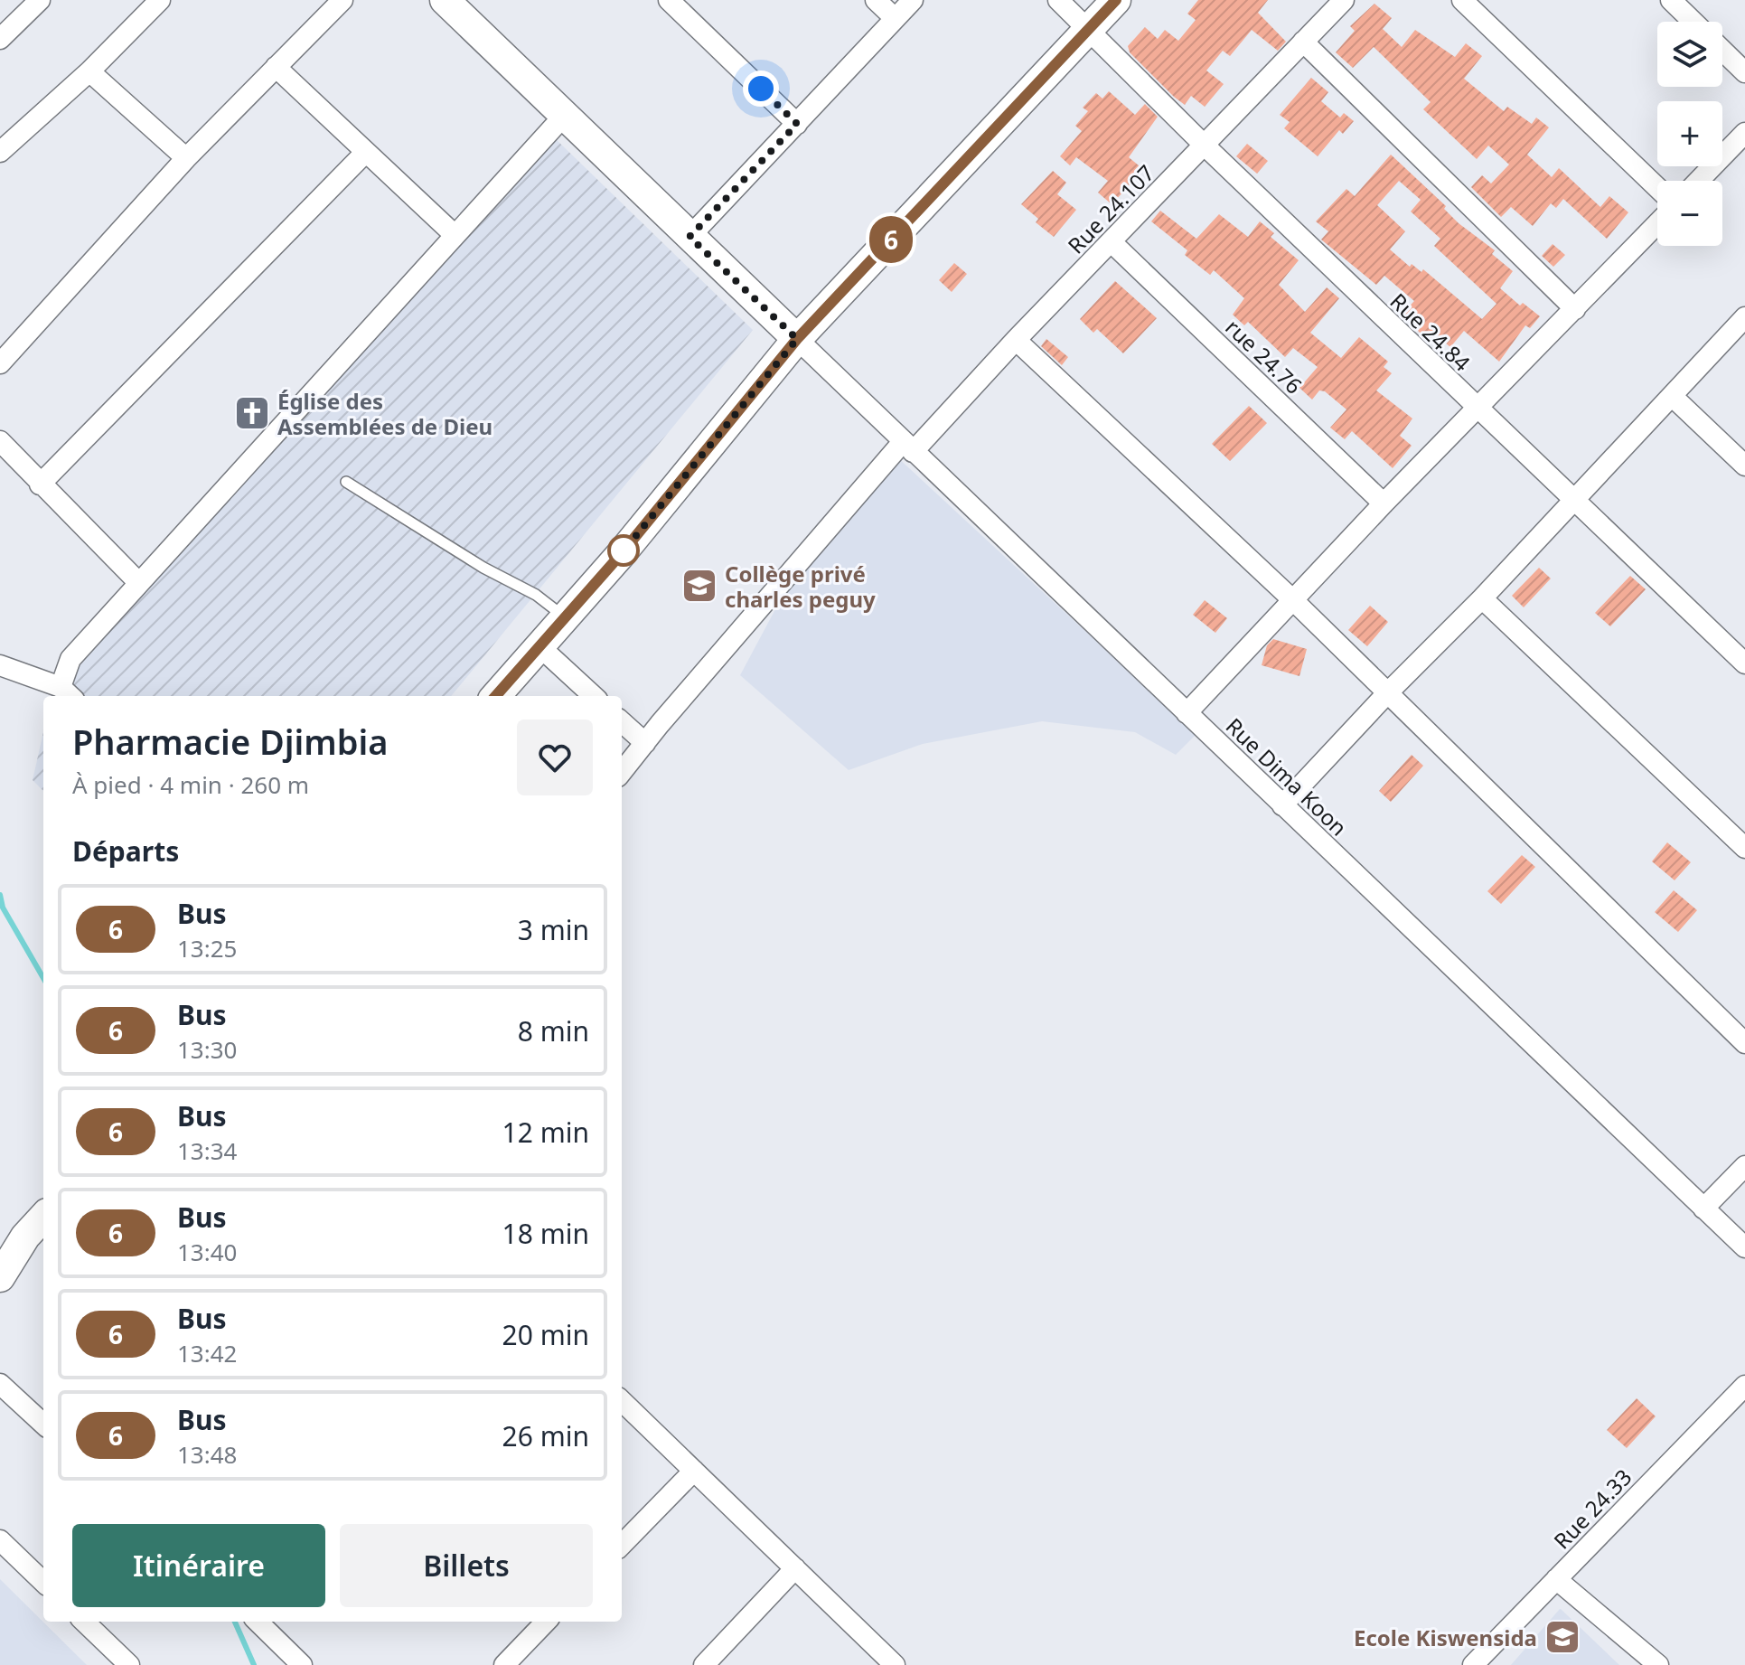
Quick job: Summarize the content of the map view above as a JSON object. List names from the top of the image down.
{
  "streets": {
    "street": [
      "Rue 24.107",
      "Rue 24.84",
      "rue 24.76",
      "Rue Dima Koon",
      "Rue 24.33"
    ]
  },
  "crossings": [
    ["Rue 24.107", "Rue 24.84"],
    ["Rue 24.107", "rue 24.76"],
    ["Rue 24.107", "Rue Dima Koon"]
  ],
  "places": {
    "church": ["Église des Assemblées de Dieu"],
    "school or university": ["Collège privé charles peguy", "Ecole Kiswensida"]
  },
  "lines": ["bus line 6"],
  "page": {
    "on_map": "6",
    "map_buttons": ["+", "−"],
    "heading": [
      ["Pharmacie Djimbia", "À pied · 4 min · 260 m"],
      "Départs"
    ],
    "list": [
      {
        "mark": "6",
        "name": "Bus",
        "note": "13:25",
        "value": "3 min"
      },
      {
        "mark": "6",
        "name": "Bus",
        "note": "13:30",
        "value": "8 min"
      },
      {
        "mark": "6",
        "name": "Bus",
        "note": "13:34",
        "value": "12 min"
      },
      {
        "mark": "6",
        "name": "Bus",
        "note": "13:40",
        "value": "18 min"
      },
      {
        "mark": "6",
        "name": "Bus",
        "note": "13:42",
        "value": "20 min"
      },
      {
        "mark": "6",
        "name": "Bus",
        "note": "13:48",
        "value": "26 min"
      }
    ],
    "buttons": ["Itinéraire", "Billets"]
  }
}
